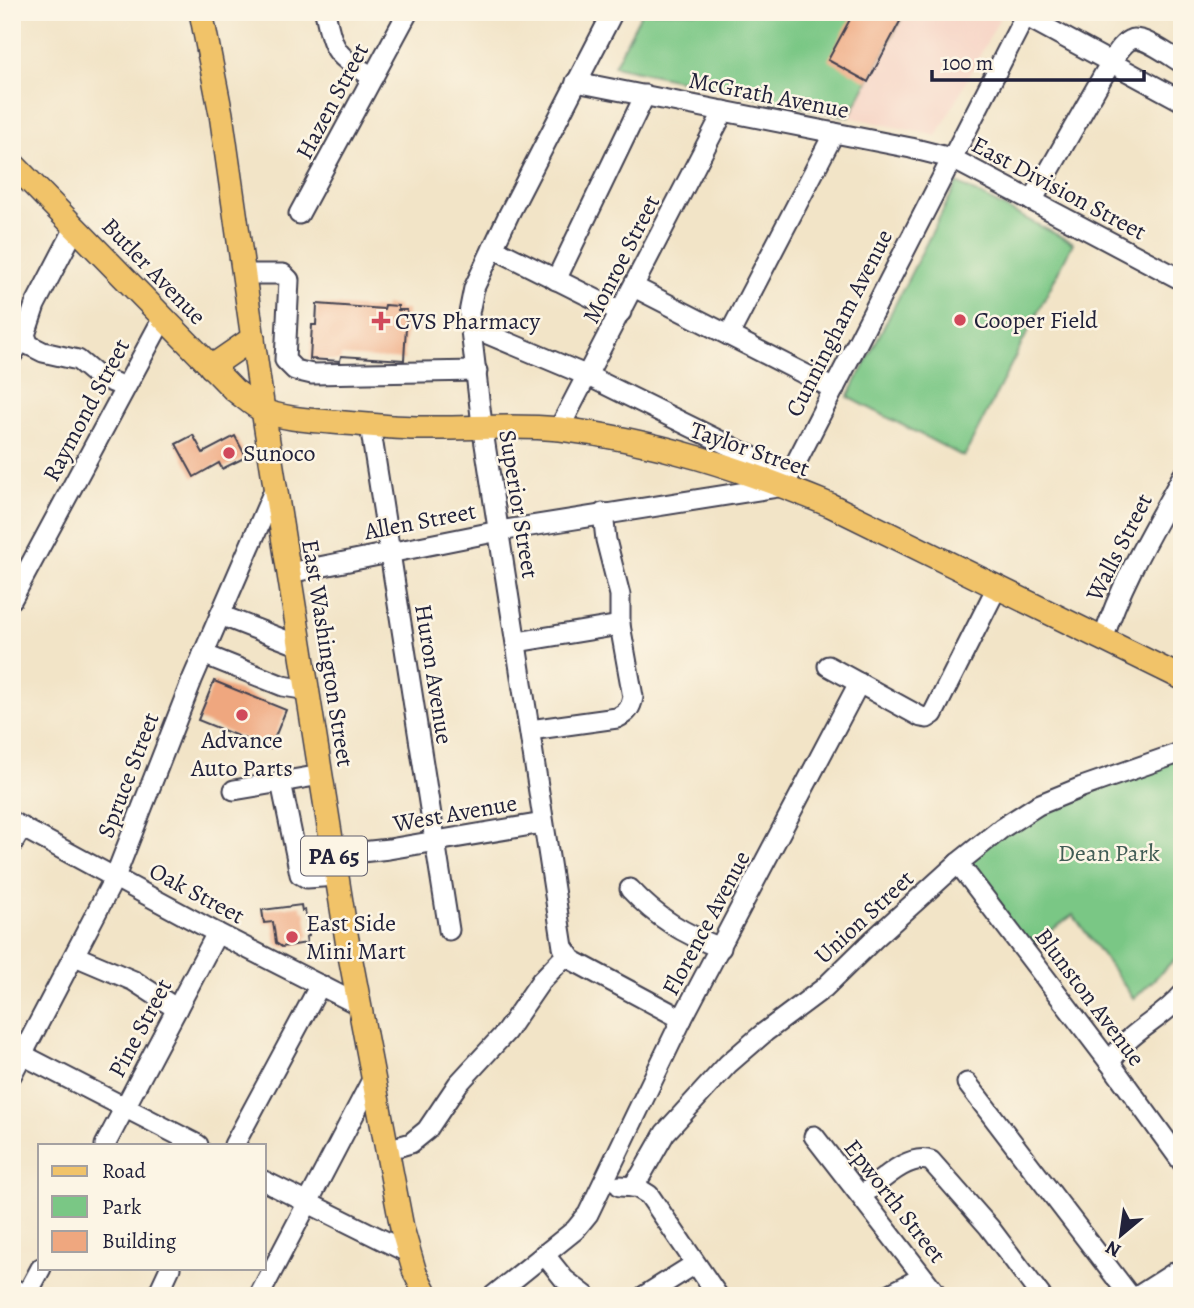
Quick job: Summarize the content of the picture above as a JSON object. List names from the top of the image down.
{
  "streets": {
    "main road": [
      "Butler Avenue",
      "Taylor Street",
      "East Washington Street",
      "PA 65"
    ],
    "street": [
      "McGrath Avenue",
      "Hazen Street",
      "East Division Street",
      "Monroe Street",
      "Cunningham Avenue",
      "Raymond Street",
      "Superior Street",
      "Allen Street",
      "Walls Street",
      "Huron Avenue",
      "Spruce Street",
      "West Avenue",
      "Oak Street",
      "Union Street",
      "Florence Avenue",
      "Blunston Avenue",
      "Pine Street",
      "Epworth Street"
    ]
  },
  "crossings": [
    ["McGrath Avenue", "East Division Street"],
    ["McGrath Avenue", "Monroe Street"],
    ["McGrath Avenue", "Cunningham Avenue"],
    ["McGrath Avenue", "Superior Street"],
    ["East Division Street", "Cunningham Avenue"],
    ["Monroe Street", "Taylor Street"],
    ["Butler Avenue", "Raymond Street"],
    ["Butler Avenue", "Taylor Street"],
    ["Butler Avenue", "East Washington Street"],
    ["Cunningham Avenue", "Taylor Street"],
    ["Taylor Street", "Superior Street"],
    ["Taylor Street", "Walls Street"],
    ["Taylor Street", "East Washington Street"],
    ["Taylor Street", "Huron Avenue"],
    ["Superior Street", "Allen Street"],
    ["Superior Street", "West Avenue"],
    ["Allen Street", "East Washington Street"],
    ["Allen Street", "Huron Avenue"],
    ["East Washington Street", "Spruce Street"],
    ["East Washington Street", "West Avenue"],
    ["East Washington Street", "Oak Street"],
    ["Huron Avenue", "West Avenue"],
    ["Spruce Street", "Oak Street"],
    ["Oak Street", "Pine Street"],
    ["Union Street", "Blunston Avenue"]
  ],
  "parks": ["Dean Park"],
  "places": {
    "other": [
      "Cooper Field",
      "Sunoco",
      "Advance Auto Parts",
      "East Side Mini Mart"
    ],
    "health": ["CVS Pharmacy"]
  },
  "legend": ["Road", "Park", "Building"],
  "scale_bar": "100 m",
  "north": "bottom left"
}
